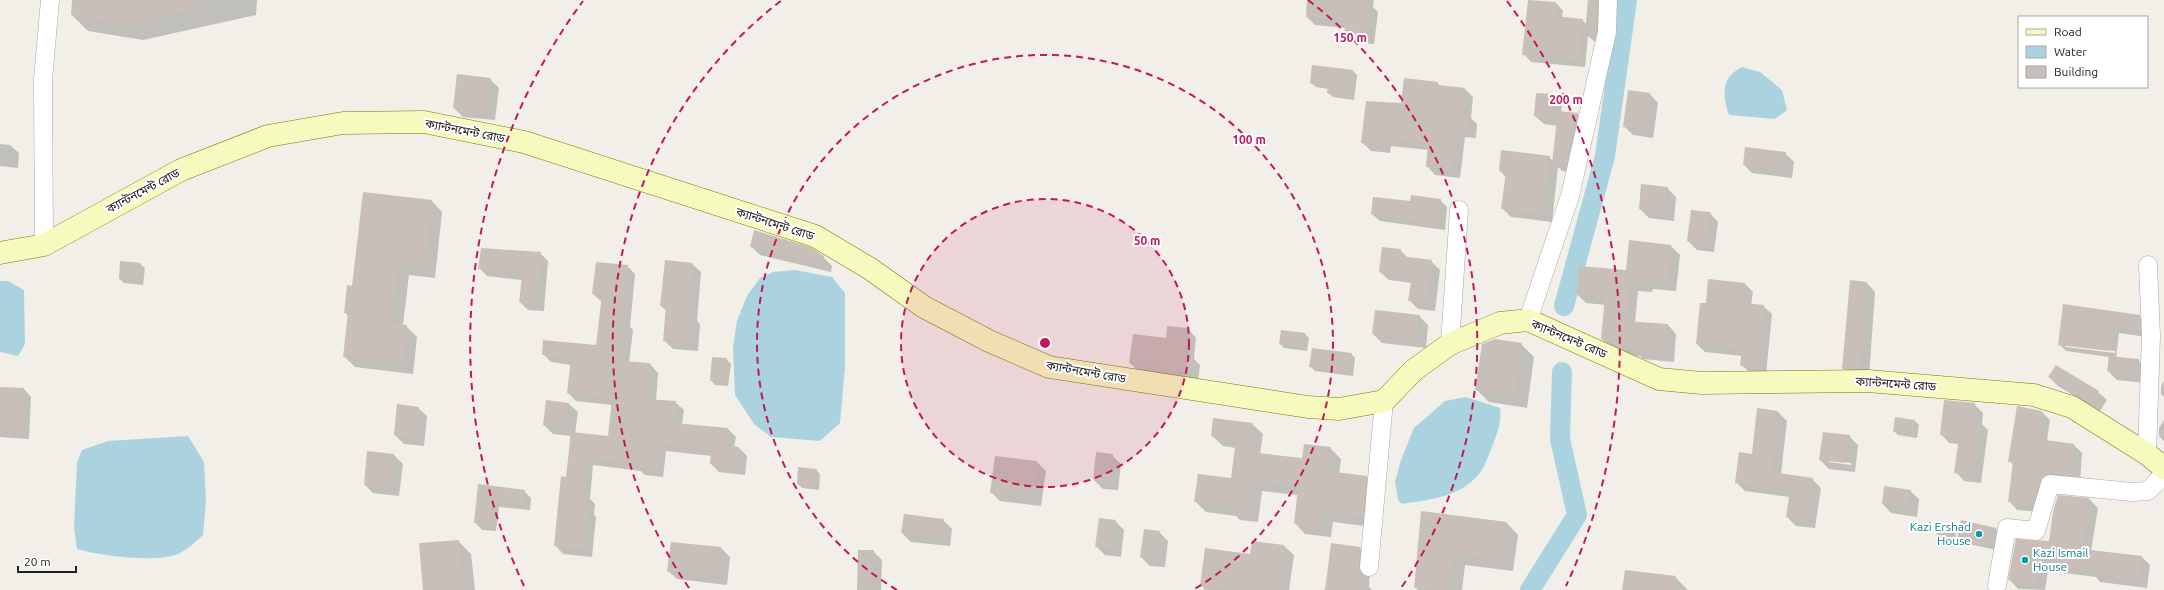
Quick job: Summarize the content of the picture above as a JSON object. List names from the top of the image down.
{
  "streets": {
    "main road": ["ক্যান্টনমেন্ট রোড"]
  },
  "places": ["Kazi Ershad House", "Kazi Ismail House"],
  "legend": ["Road", "Water", "Building"],
  "scale_bar": "20 m",
  "rings": [
    "150 m",
    "200 m",
    "100 m",
    "50 m"
  ]
}
